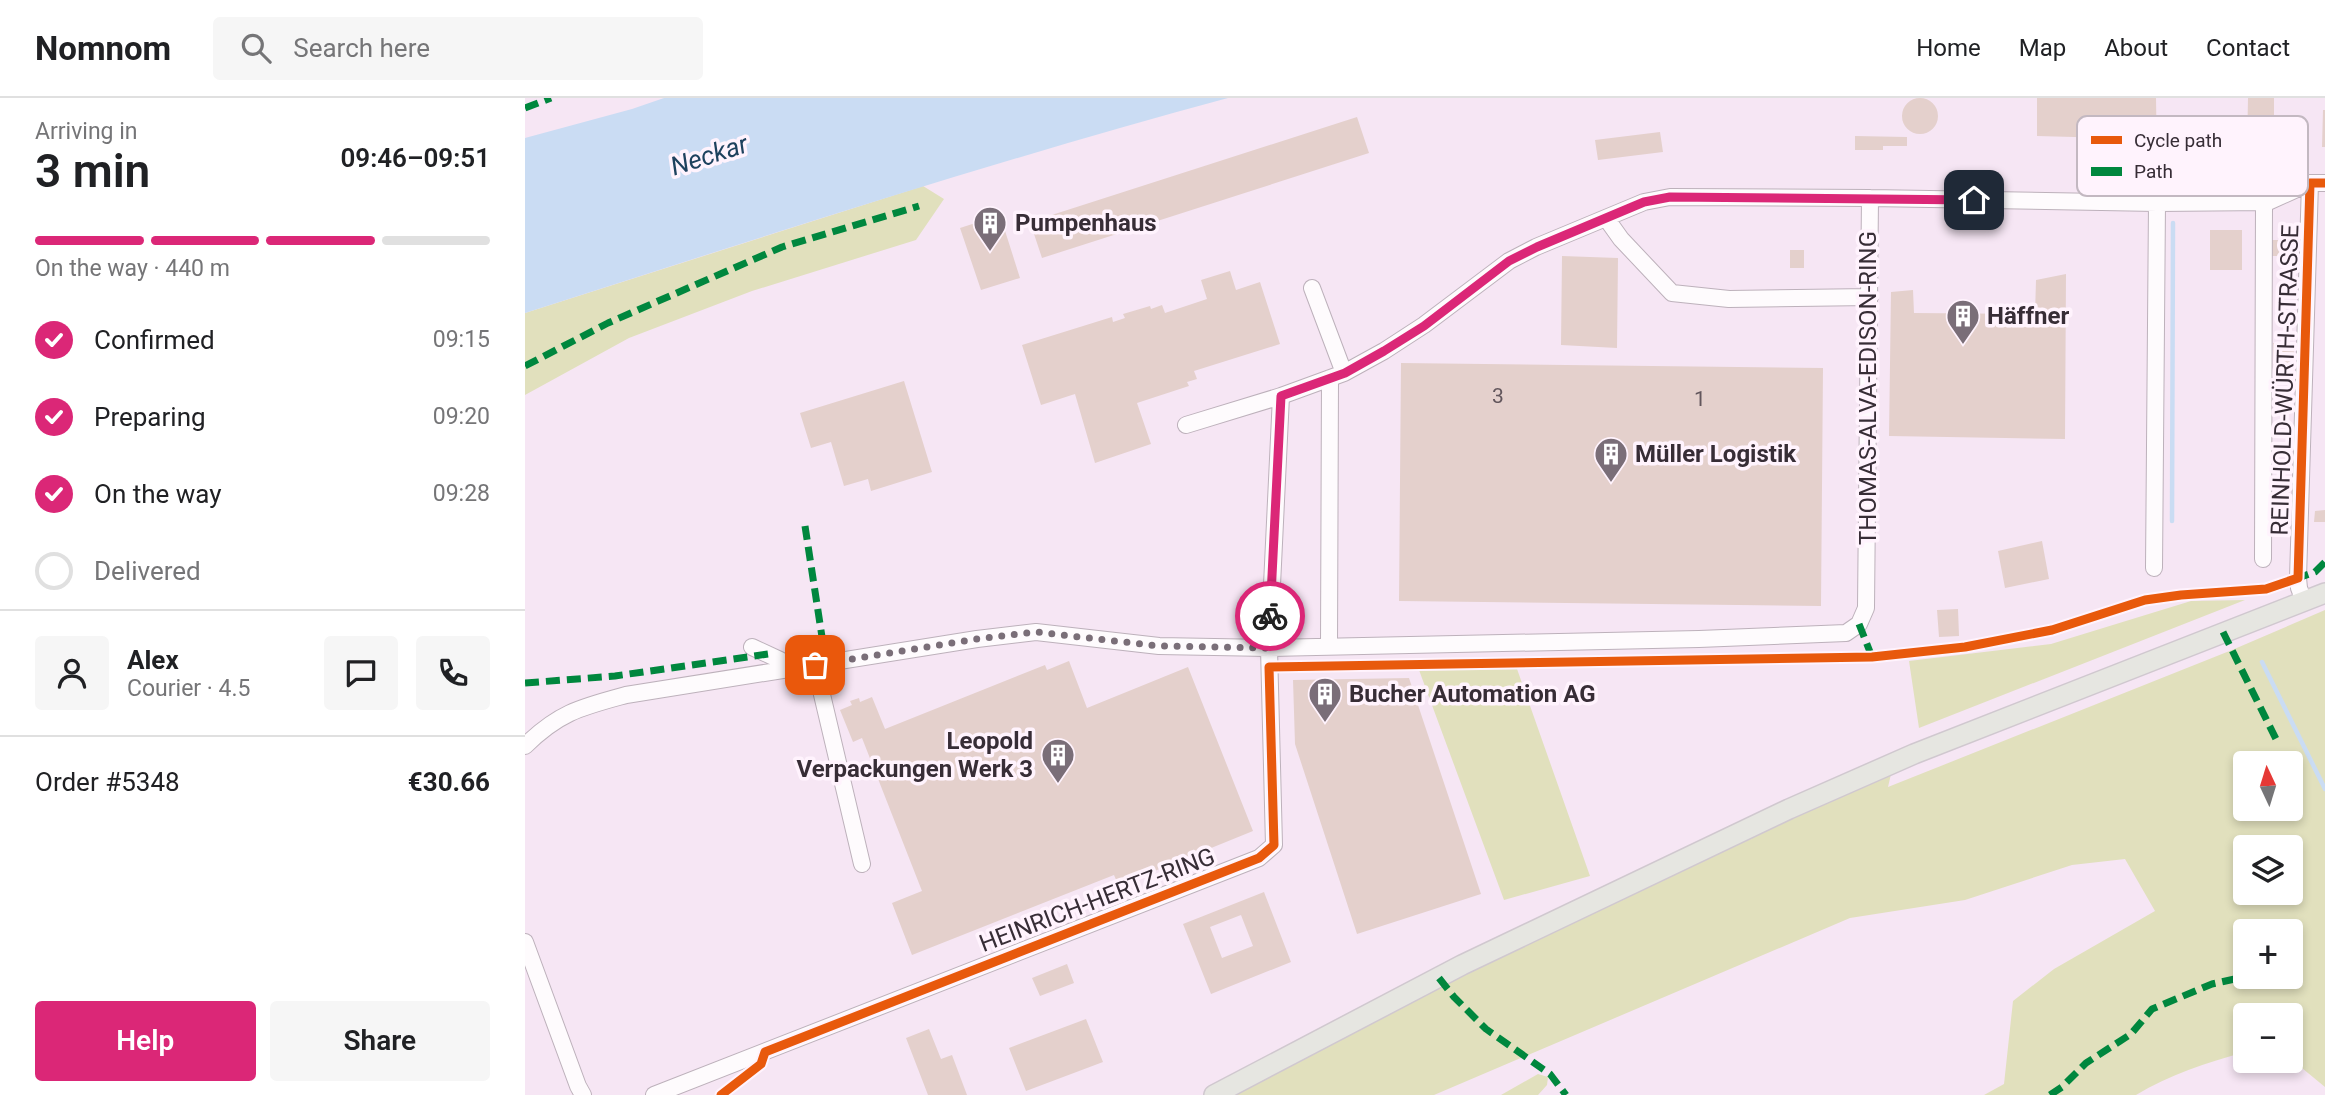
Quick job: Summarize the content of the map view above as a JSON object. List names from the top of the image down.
{
  "streets": {
    "street": ["REINHOLD-WÜRTH-STRASSE", "THOMAS-ALVA-EDISON-RING", "HEINRICH-HERTZ-RING"]
  },
  "crossings": [
    ["THOMAS-ALVA-EDISON-RING", "HEINRICH-HERTZ-RING"]
  ],
  "water": ["Neckar"],
  "places": {
    "building": [
      "Pumpenhaus",
      "Häffner",
      "Müller Logistik",
      "Bucher Automation AG",
      "Leopold Verpackungen Werk 3"
    ]
  },
  "house_numbers": ["3", "1"],
  "legend": ["Cycle path", "Path"],
  "north": "top",
  "page": {
    "header": "Nomnom",
    "search": "Search here",
    "nav": [
      "Home",
      "Map",
      "About",
      "Contact"
    ],
    "heading": ["3 min", "Arriving in", "09:46–09:51"],
    "panel": [
      "Alex",
      "Courier · 4.5",
      "Order #5348",
      "€30.66"
    ],
    "bar": "On the way · 440 m",
    "list": [
      ["Confirmed", "09:15"],
      ["Preparing", "09:20"],
      ["On the way", "09:28"],
      "Delivered"
    ],
    "map_buttons": ["+", "−"],
    "buttons": ["Help", "Share"]
  }
}
